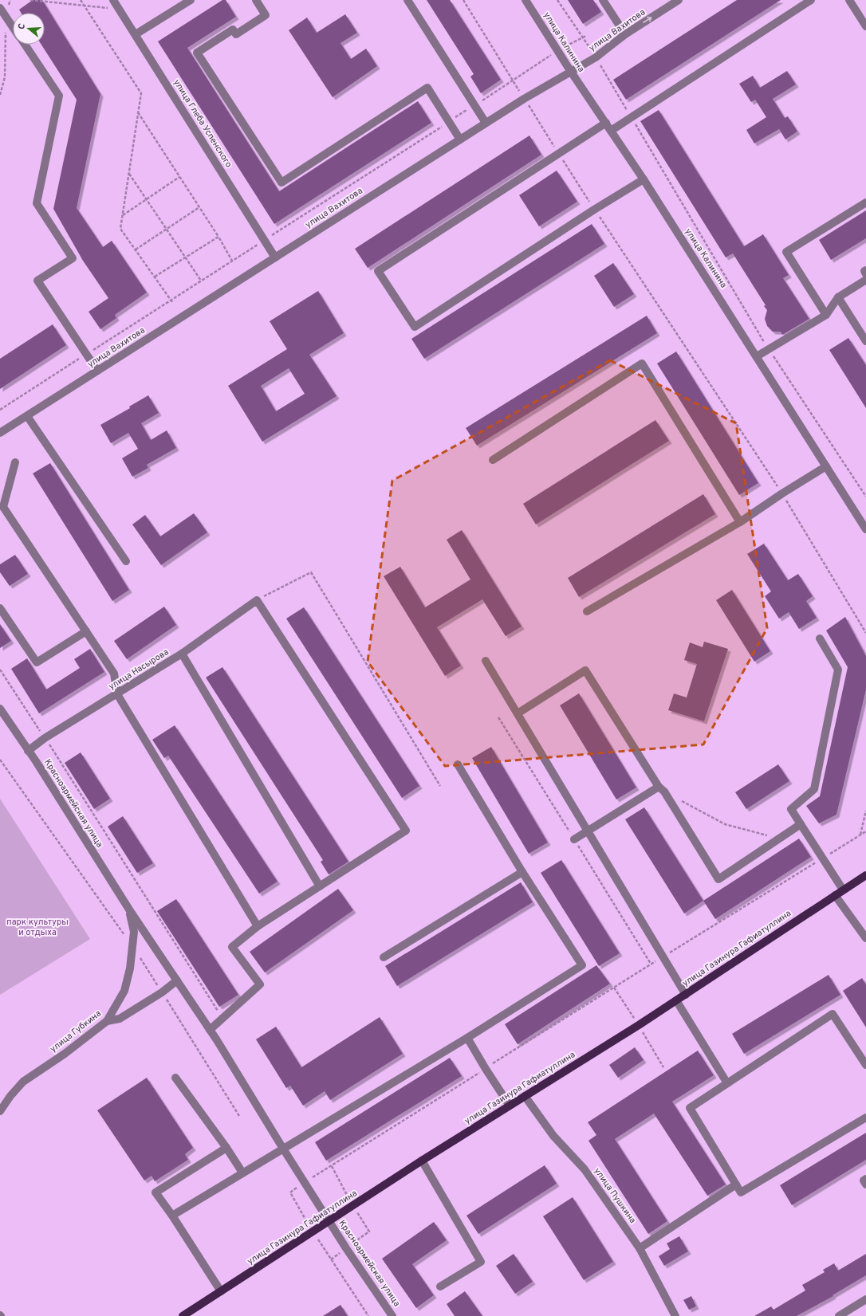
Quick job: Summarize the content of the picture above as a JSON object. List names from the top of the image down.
{
  "streets": {
    "main road": ["улица Газинура Гафиатуллина"],
    "street": [
      "улица Вахитова",
      "улица Калинина",
      "улица Глеба Успенского",
      "улица Насырова",
      "Красноармейская улица",
      "улица Губкина",
      "улица Пушкина"
    ]
  },
  "crossings": [
    ["улица Вахитова", "улица Калинина"],
    ["улица Вахитова", "улица Глеба Успенского"],
    ["улица Насырова", "Красноармейская улица"],
    ["Красноармейская улица", "улица Газинура Гафиатуллина"],
    ["Красноармейская улица", "улица Губкина"],
    ["улица Газинура Гафиатуллина", "улица Пушкина"]
  ],
  "parks": ["парк культуры и отдыха"],
  "north": "left"
}
